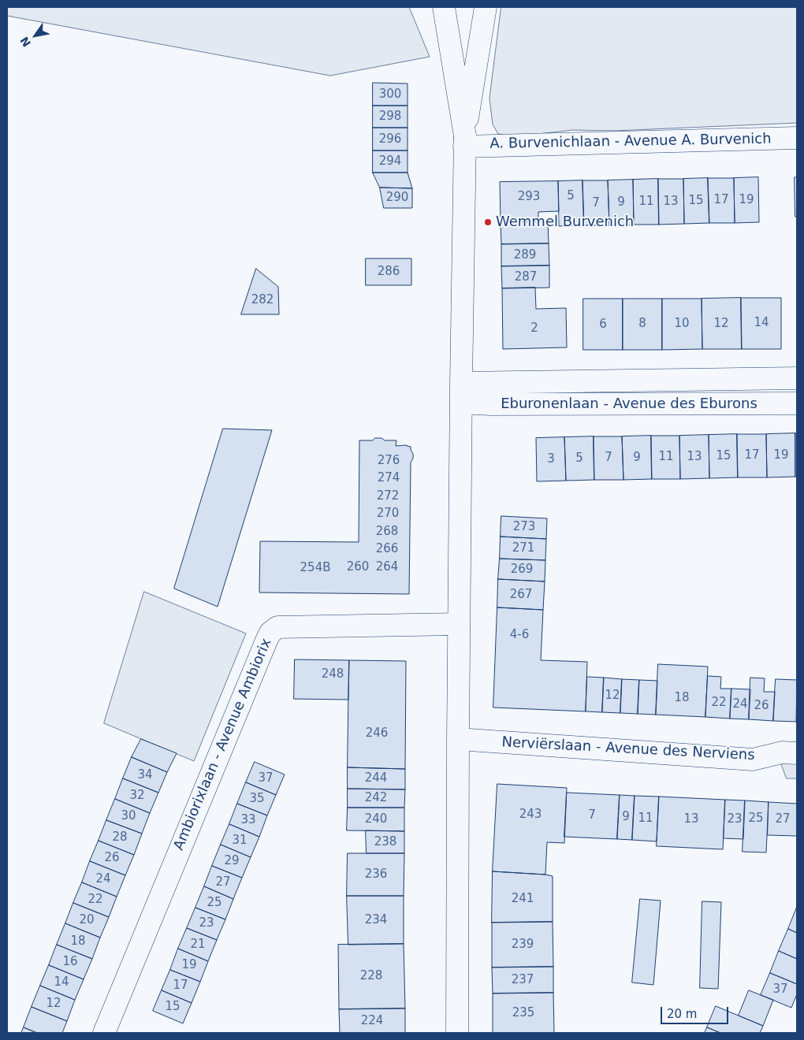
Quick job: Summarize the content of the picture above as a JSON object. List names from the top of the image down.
{
  "streets": {
    "street": [
      "A. Burvenichlaan - Avenue A. Burvenich",
      "Eburonenlaan - Avenue des Eburons",
      "Ambiorixlaan - Avenue Ambiorix",
      "Nerviërslaan - Avenue des Nerviens"
    ]
  },
  "places": ["Wemmel Burvenich"],
  "house_numbers": [
    "300",
    "298",
    "296",
    "294",
    "5",
    "293",
    "290",
    "17",
    "19",
    "15",
    "11",
    "13",
    "9",
    "7",
    "289",
    "286",
    "287",
    "282",
    "14",
    "8",
    "10",
    "12",
    "6",
    "2",
    "17",
    "19",
    "15",
    "11",
    "13",
    "7",
    "9",
    "5",
    "3",
    "276",
    "274",
    "272",
    "270",
    "273",
    "268",
    "271",
    "266",
    "260",
    "264",
    "254B",
    "269",
    "267",
    "4-6",
    "248",
    "12",
    "18",
    "22",
    "24",
    "26",
    "246",
    "34",
    "37",
    "244",
    "32",
    "242",
    "35",
    "243",
    "7",
    "30",
    "9",
    "11",
    "25",
    "240",
    "13",
    "23",
    "27",
    "33",
    "28",
    "31",
    "238",
    "26",
    "29",
    "236",
    "24",
    "27",
    "241",
    "22",
    "25",
    "20",
    "234",
    "23",
    "18",
    "21",
    "239",
    "16",
    "19",
    "228",
    "237",
    "14",
    "17",
    "37",
    "12",
    "15",
    "235",
    "224"
  ],
  "scale_bar": "20 m",
  "north": "bottom left"
}
